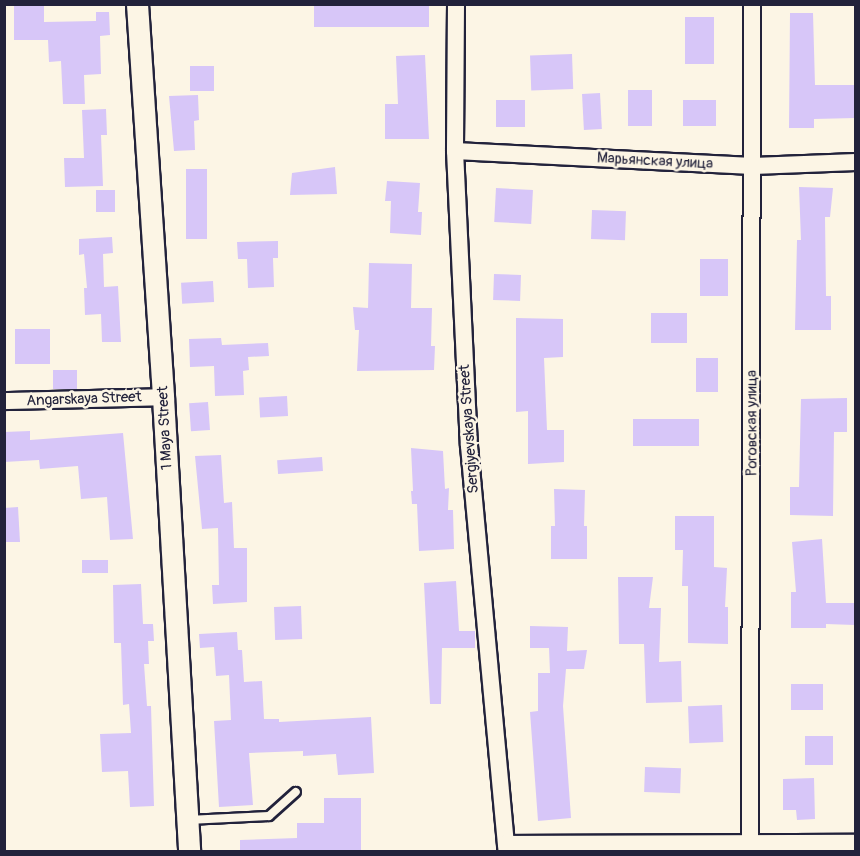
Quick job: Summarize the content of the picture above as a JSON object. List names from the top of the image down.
{
  "streets": {
    "street": [
      "Марьянская улица",
      "Angarskaya Street",
      "Роговская улица",
      "1 Maya Street",
      "Sergiyevskaya Street"
    ]
  },
  "crossings": [
    ["Марьянская улица", "Роговская улица"],
    ["Марьянская улица", "Sergiyevskaya Street"],
    ["Angarskaya Street", "1 Maya Street"]
  ]
}
